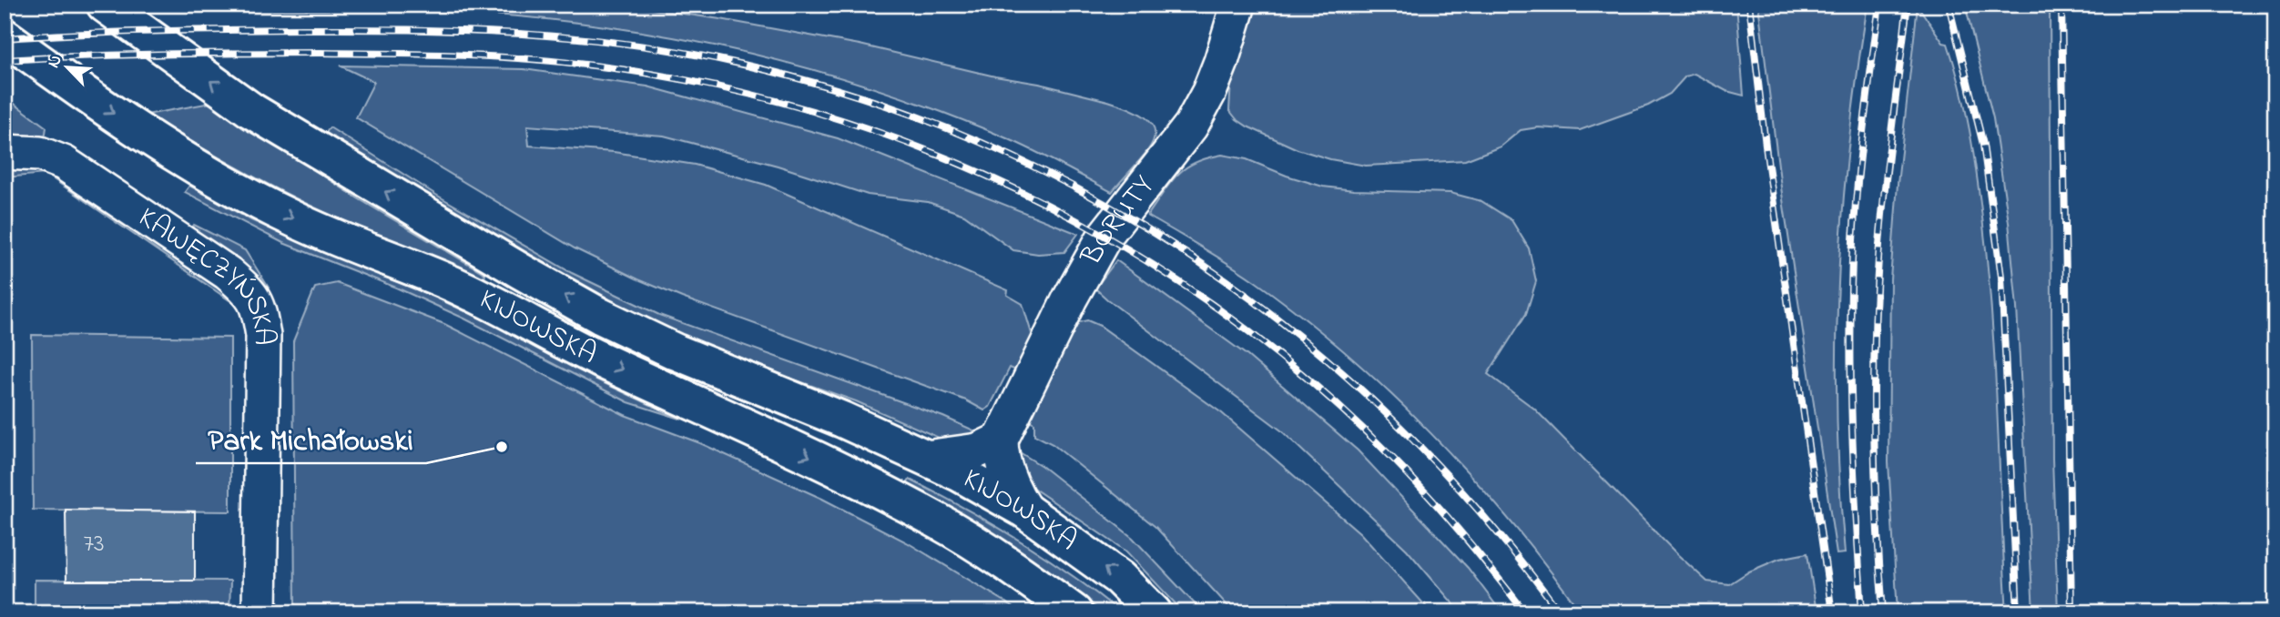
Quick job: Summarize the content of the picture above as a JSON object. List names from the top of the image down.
{
  "streets": {
    "street": ["BORUTY", "KAWĘCZYŃSKA", "KIJOWSKA"]
  },
  "places": ["Park Michałowski"],
  "house_numbers": ["73"],
  "north": "top left"
}
